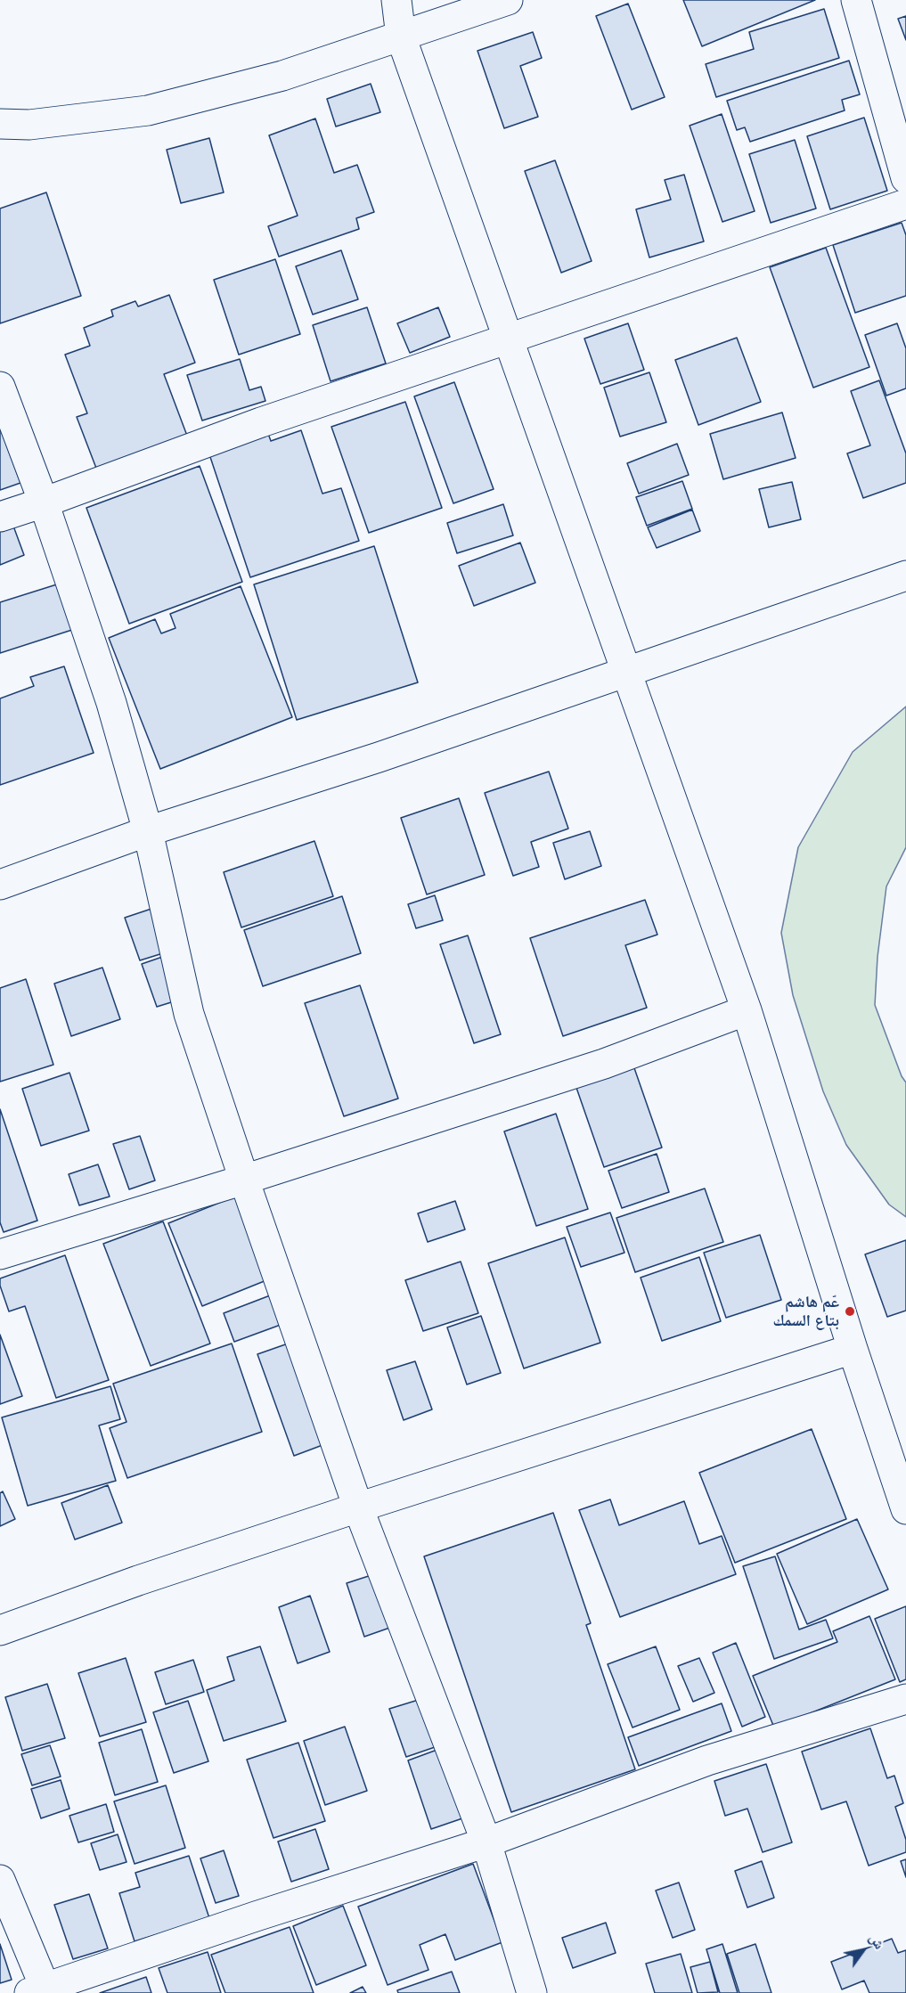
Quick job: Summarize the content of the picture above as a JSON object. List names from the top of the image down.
{
  "places": ["عّم هاشم بتاع السمك"],
  "north": "top right"
}
